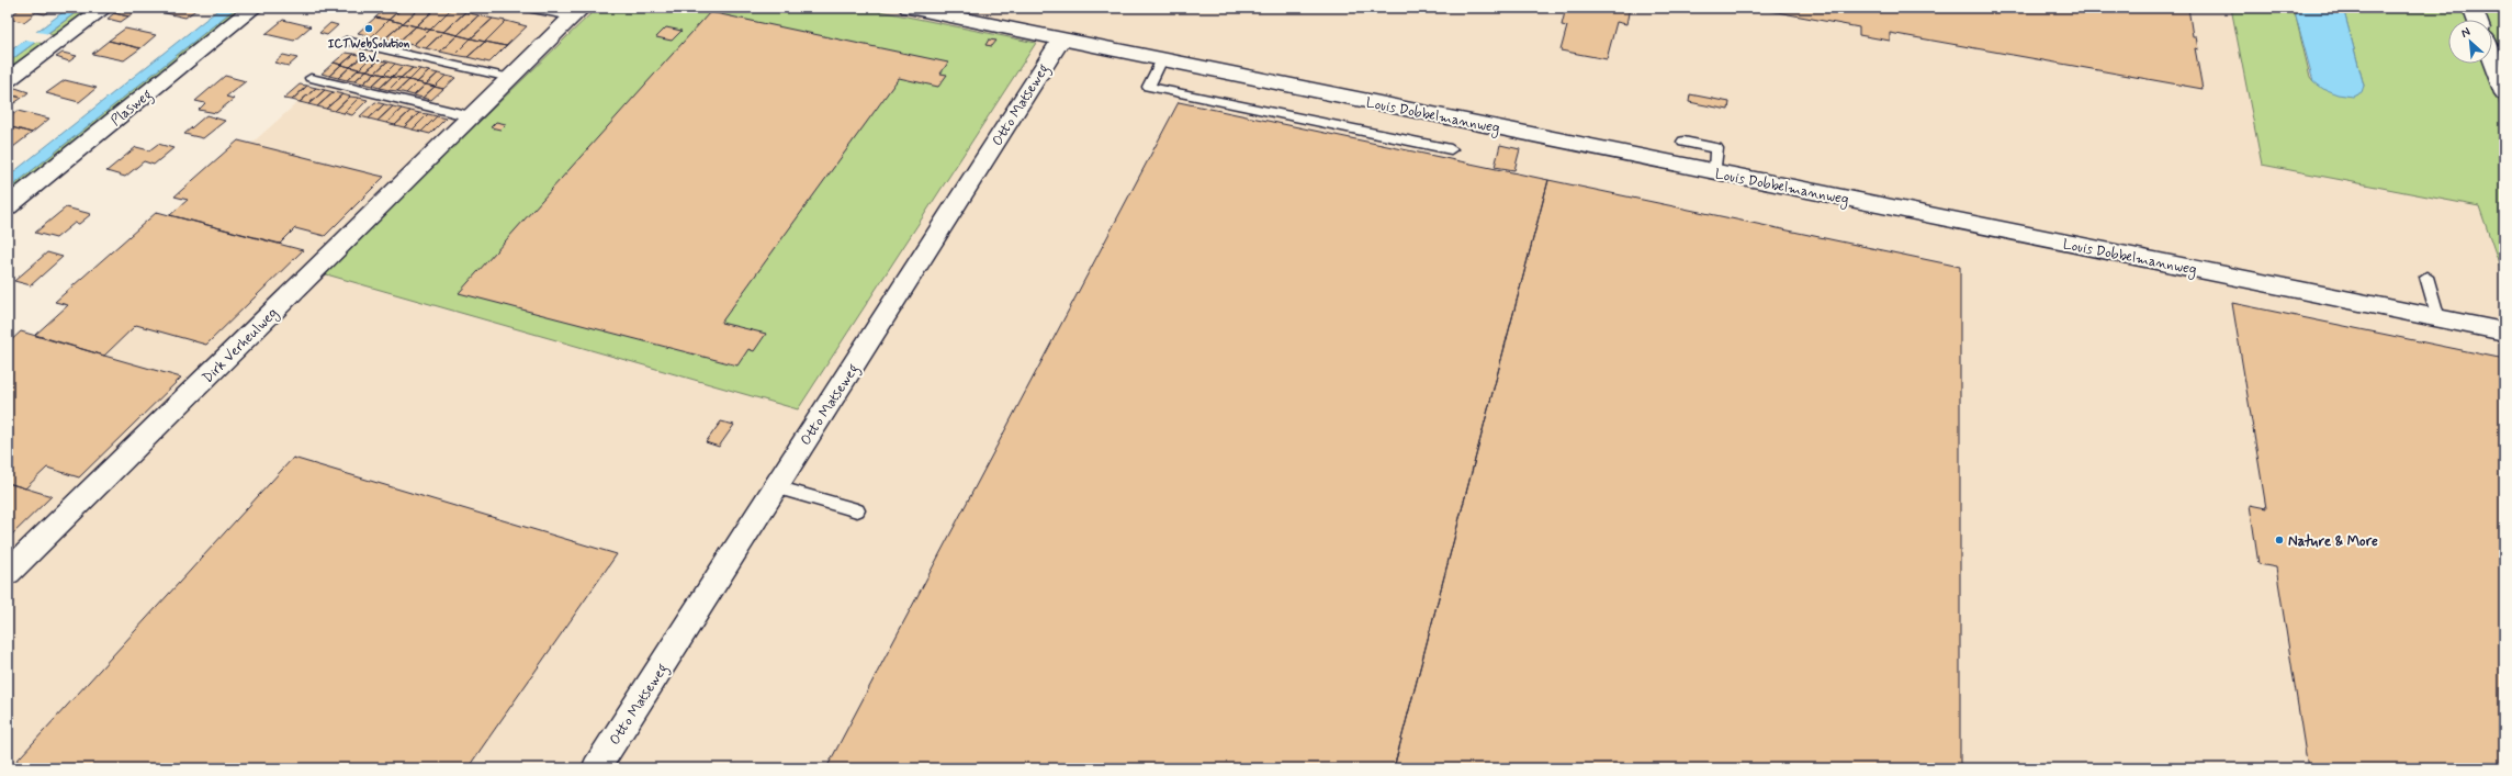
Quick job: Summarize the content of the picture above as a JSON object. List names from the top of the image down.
{
  "streets": {
    "street": [
      "Otto Matseweg",
      "Plasweg",
      "Louis Dobbelmannweg",
      "Dirk Verheulweg"
    ]
  },
  "crossings": [
    ["Otto Matseweg", "Louis Dobbelmannweg"]
  ],
  "places": ["ICTWebSolution B.V.", "Nature & More"],
  "north": "top left"
}
